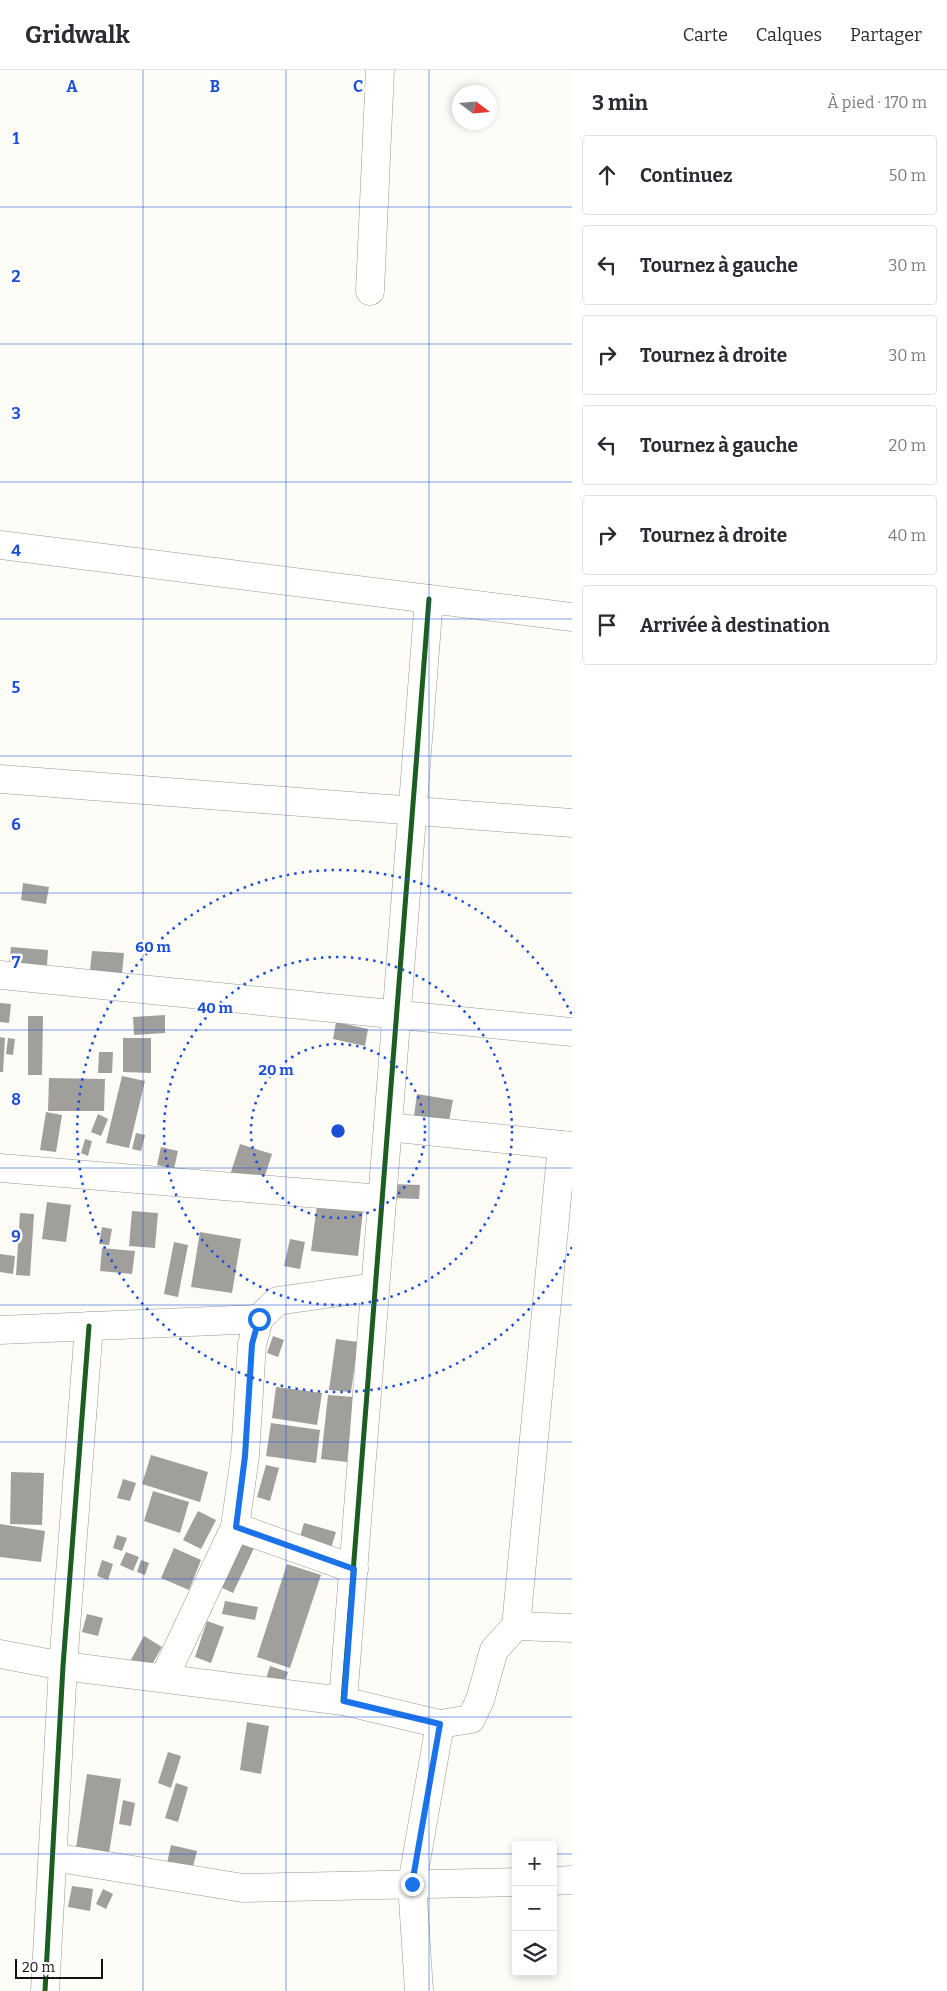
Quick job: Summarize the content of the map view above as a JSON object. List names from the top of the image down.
{
  "scale_bar": "20 m",
  "north": "right",
  "page": {
    "header": "Gridwalk",
    "nav": ["Carte", "Calques", "Partager"],
    "heading": ["3 min", "À pied · 170 m"],
    "list": [
      ["Continuez", "50 m"],
      ["Tournez à gauche", "30 m"],
      ["Tournez à droite", "30 m"],
      ["Tournez à gauche", "20 m"],
      ["Tournez à droite", "40 m"],
      "Arrivée à destination"
    ],
    "map_buttons": ["+", "−"],
    "scale": "20 m"
  },
  "grid": {
    "columns": ["A", "B", "C"],
    "rows": [
      "1",
      "2",
      "3",
      "4",
      "5",
      "6",
      "7",
      "8",
      "9"
    ]
  },
  "rings": ["60 m", "40 m", "20 m"]
}
